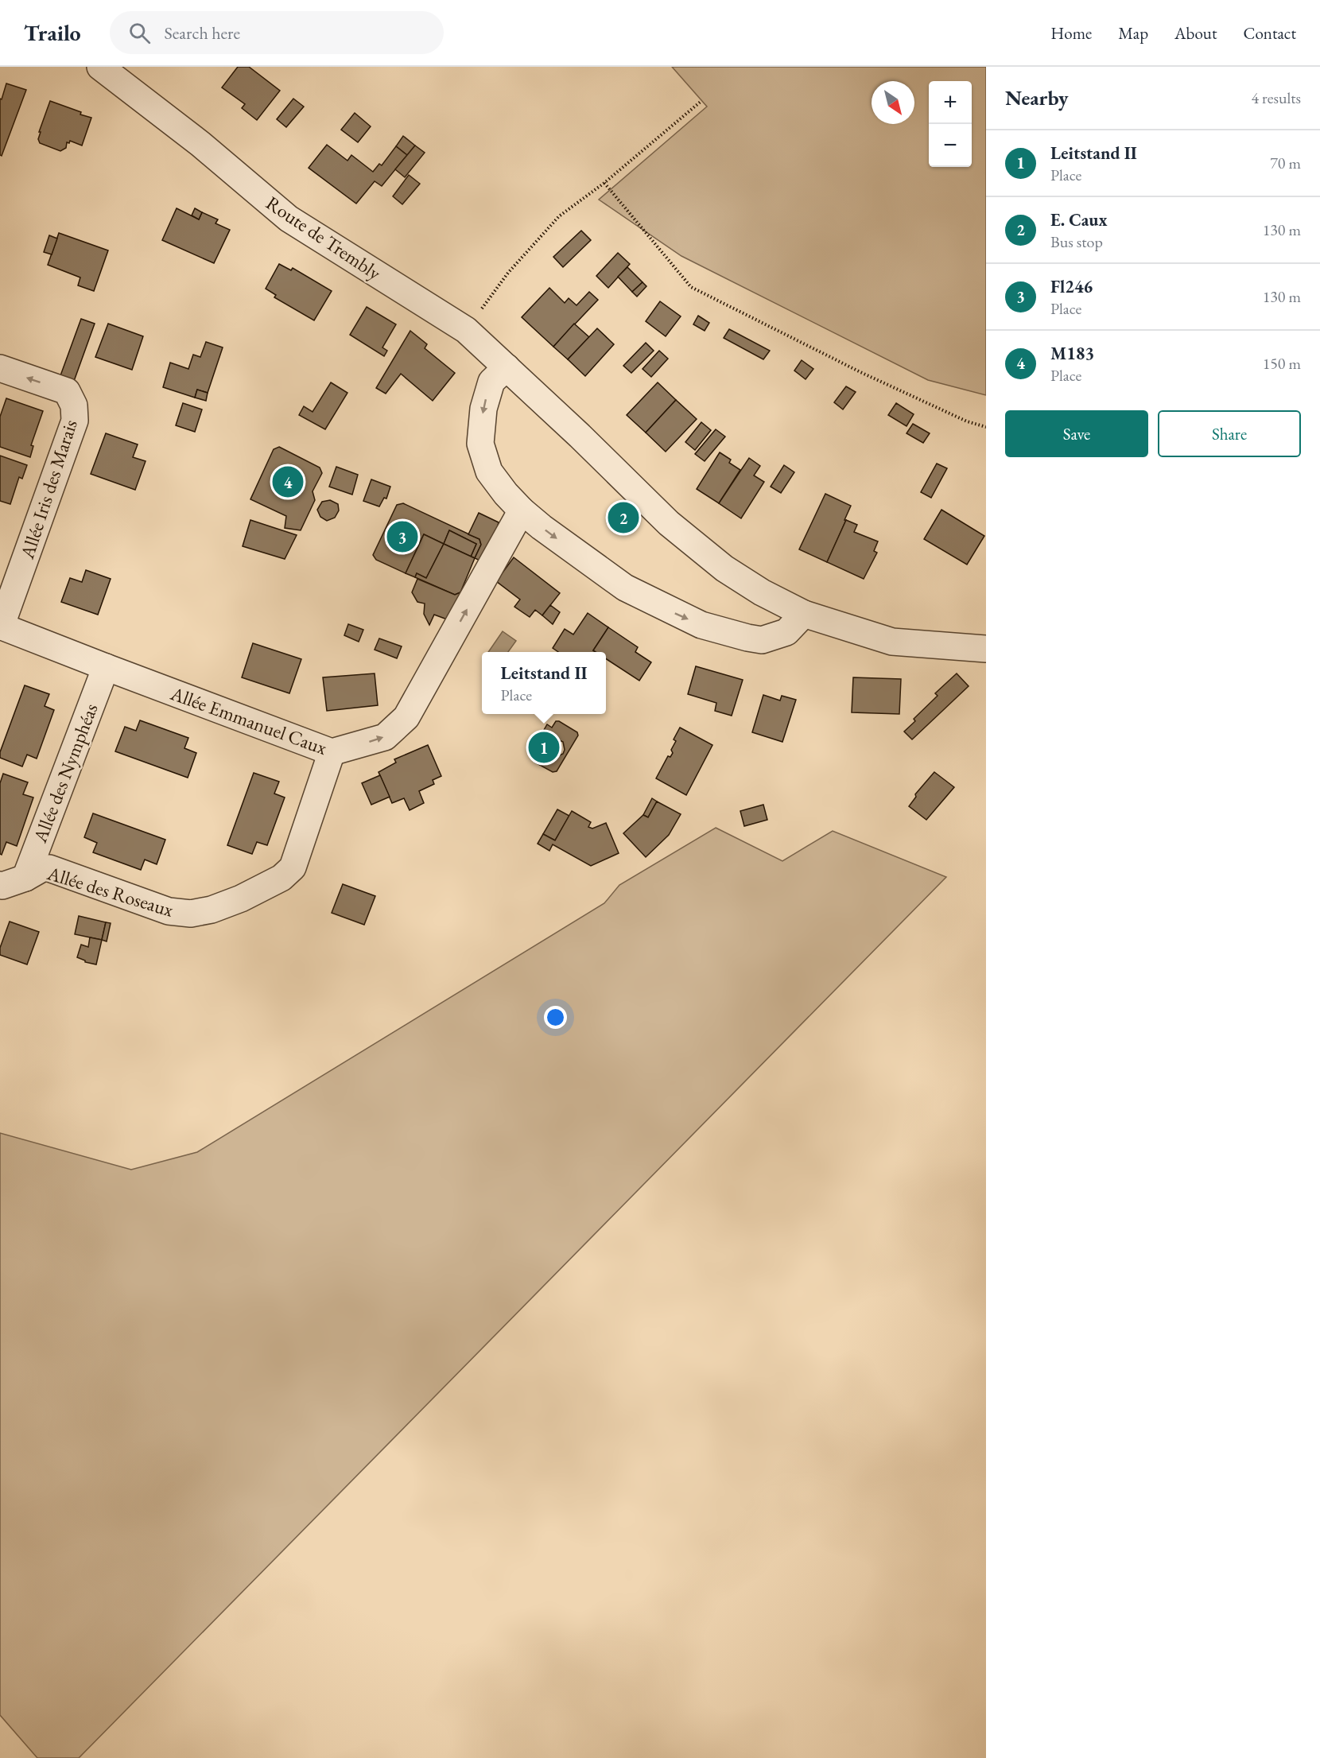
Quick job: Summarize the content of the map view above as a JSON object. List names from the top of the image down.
{
  "streets": {
    "street": [
      "Route de Trembly",
      "Allée Iris des Marais",
      "Allée Emmanuel Caux",
      "Allée des Nymphéas",
      "Allée des Roseaux"
    ]
  },
  "crossings": [
    ["Allée Iris des Marais", "Allée Emmanuel Caux"],
    ["Allée Emmanuel Caux", "Allée des Nymphéas"],
    ["Allée Emmanuel Caux", "Allée des Roseaux"],
    ["Allée des Nymphéas", "Allée des Roseaux"]
  ],
  "one_way": ["Allée Iris des Marais", "Allée Emmanuel Caux"],
  "north": "bottom right",
  "page": {
    "header": "Trailo",
    "search": "Search here",
    "nav": [
      "Home",
      "Map",
      "About",
      "Contact"
    ],
    "heading": ["Nearby", "4 results"],
    "map_buttons": ["+", "−"],
    "list": [
      {
        "mark": "1",
        "name": "Leitstand II",
        "note": "Place",
        "value": "70 m"
      },
      {
        "mark": "2",
        "name": "E. Caux",
        "note": "Bus stop",
        "value": "130 m"
      },
      {
        "mark": "3",
        "name": "Fl246",
        "note": "Place",
        "value": "130 m"
      },
      {
        "mark": "4",
        "name": "M183",
        "note": "Place",
        "value": "150 m"
      }
    ],
    "buttons": ["Save", "Share"],
    "pins": [
      "4",
      "2",
      "3",
      "1"
    ],
    "popup": ["Leitstand II", "Place"]
  }
}
